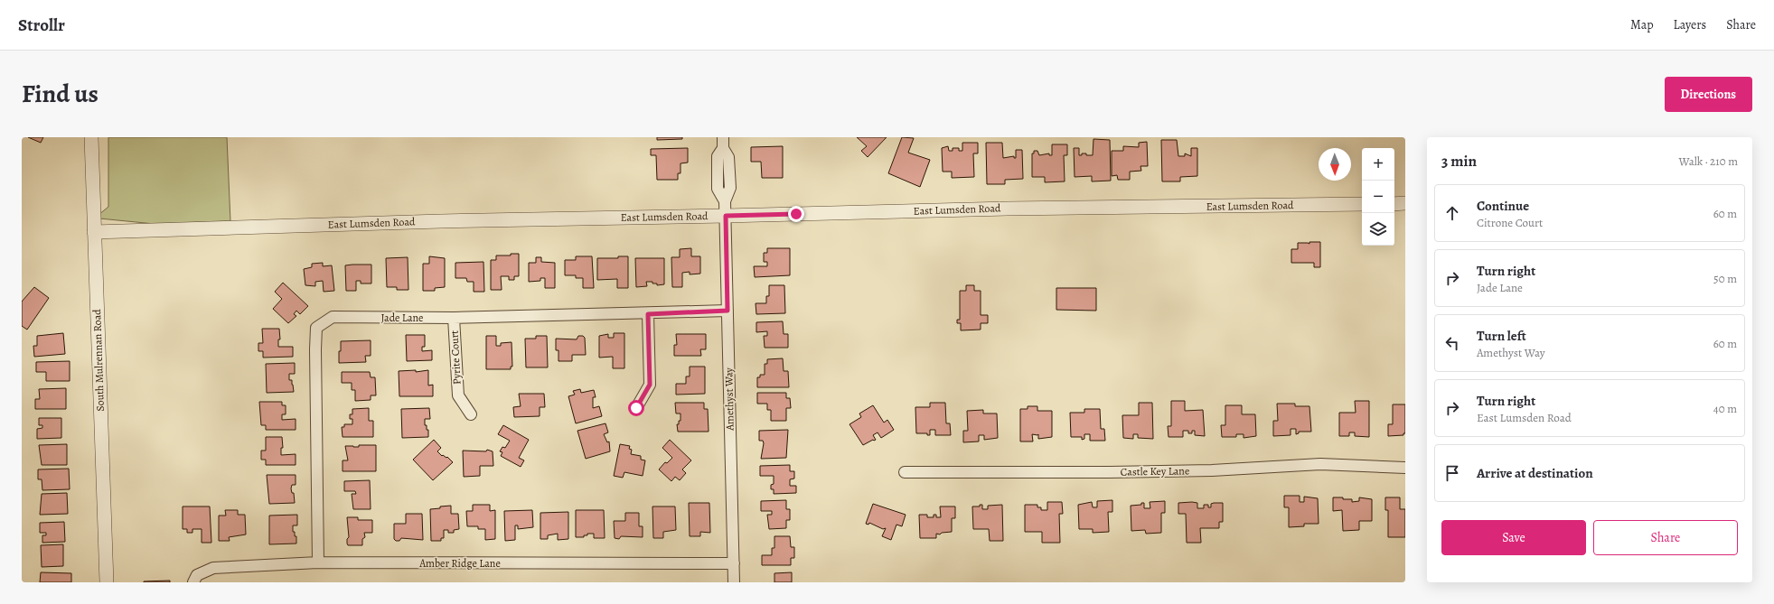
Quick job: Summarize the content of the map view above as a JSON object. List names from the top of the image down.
{
  "streets": {
    "street": [
      "East Lumsden Road",
      "Jade Lane",
      "Pyrite Court",
      "South Mulrennan Road",
      "Amethyst Way",
      "Castle Key Lane",
      "Amber Ridge Lane"
    ]
  },
  "crossings": [
    ["East Lumsden Road", "South Mulrennan Road"],
    ["East Lumsden Road", "Amethyst Way"],
    ["Jade Lane", "Pyrite Court"],
    ["Jade Lane", "Amethyst Way"],
    ["Jade Lane", "Amber Ridge Lane"],
    ["Amethyst Way", "Amber Ridge Lane"]
  ],
  "north": "bottom",
  "page": {
    "header": "Strollr",
    "nav": ["Map", "Layers", "Share"],
    "title": "Find us",
    "buttons": [
      "Directions",
      ["Save", "Share"]
    ],
    "heading": ["3 min", "Walk · 210 m"],
    "map_buttons": ["+", "−"],
    "list": [
      ["Continue", "Citrone Court", "60 m"],
      ["Turn right", "Jade Lane", "50 m"],
      ["Turn left", "Amethyst Way", "60 m"],
      ["Turn right", "East Lumsden Road", "40 m"],
      "Arrive at destination"
    ]
  }
}
